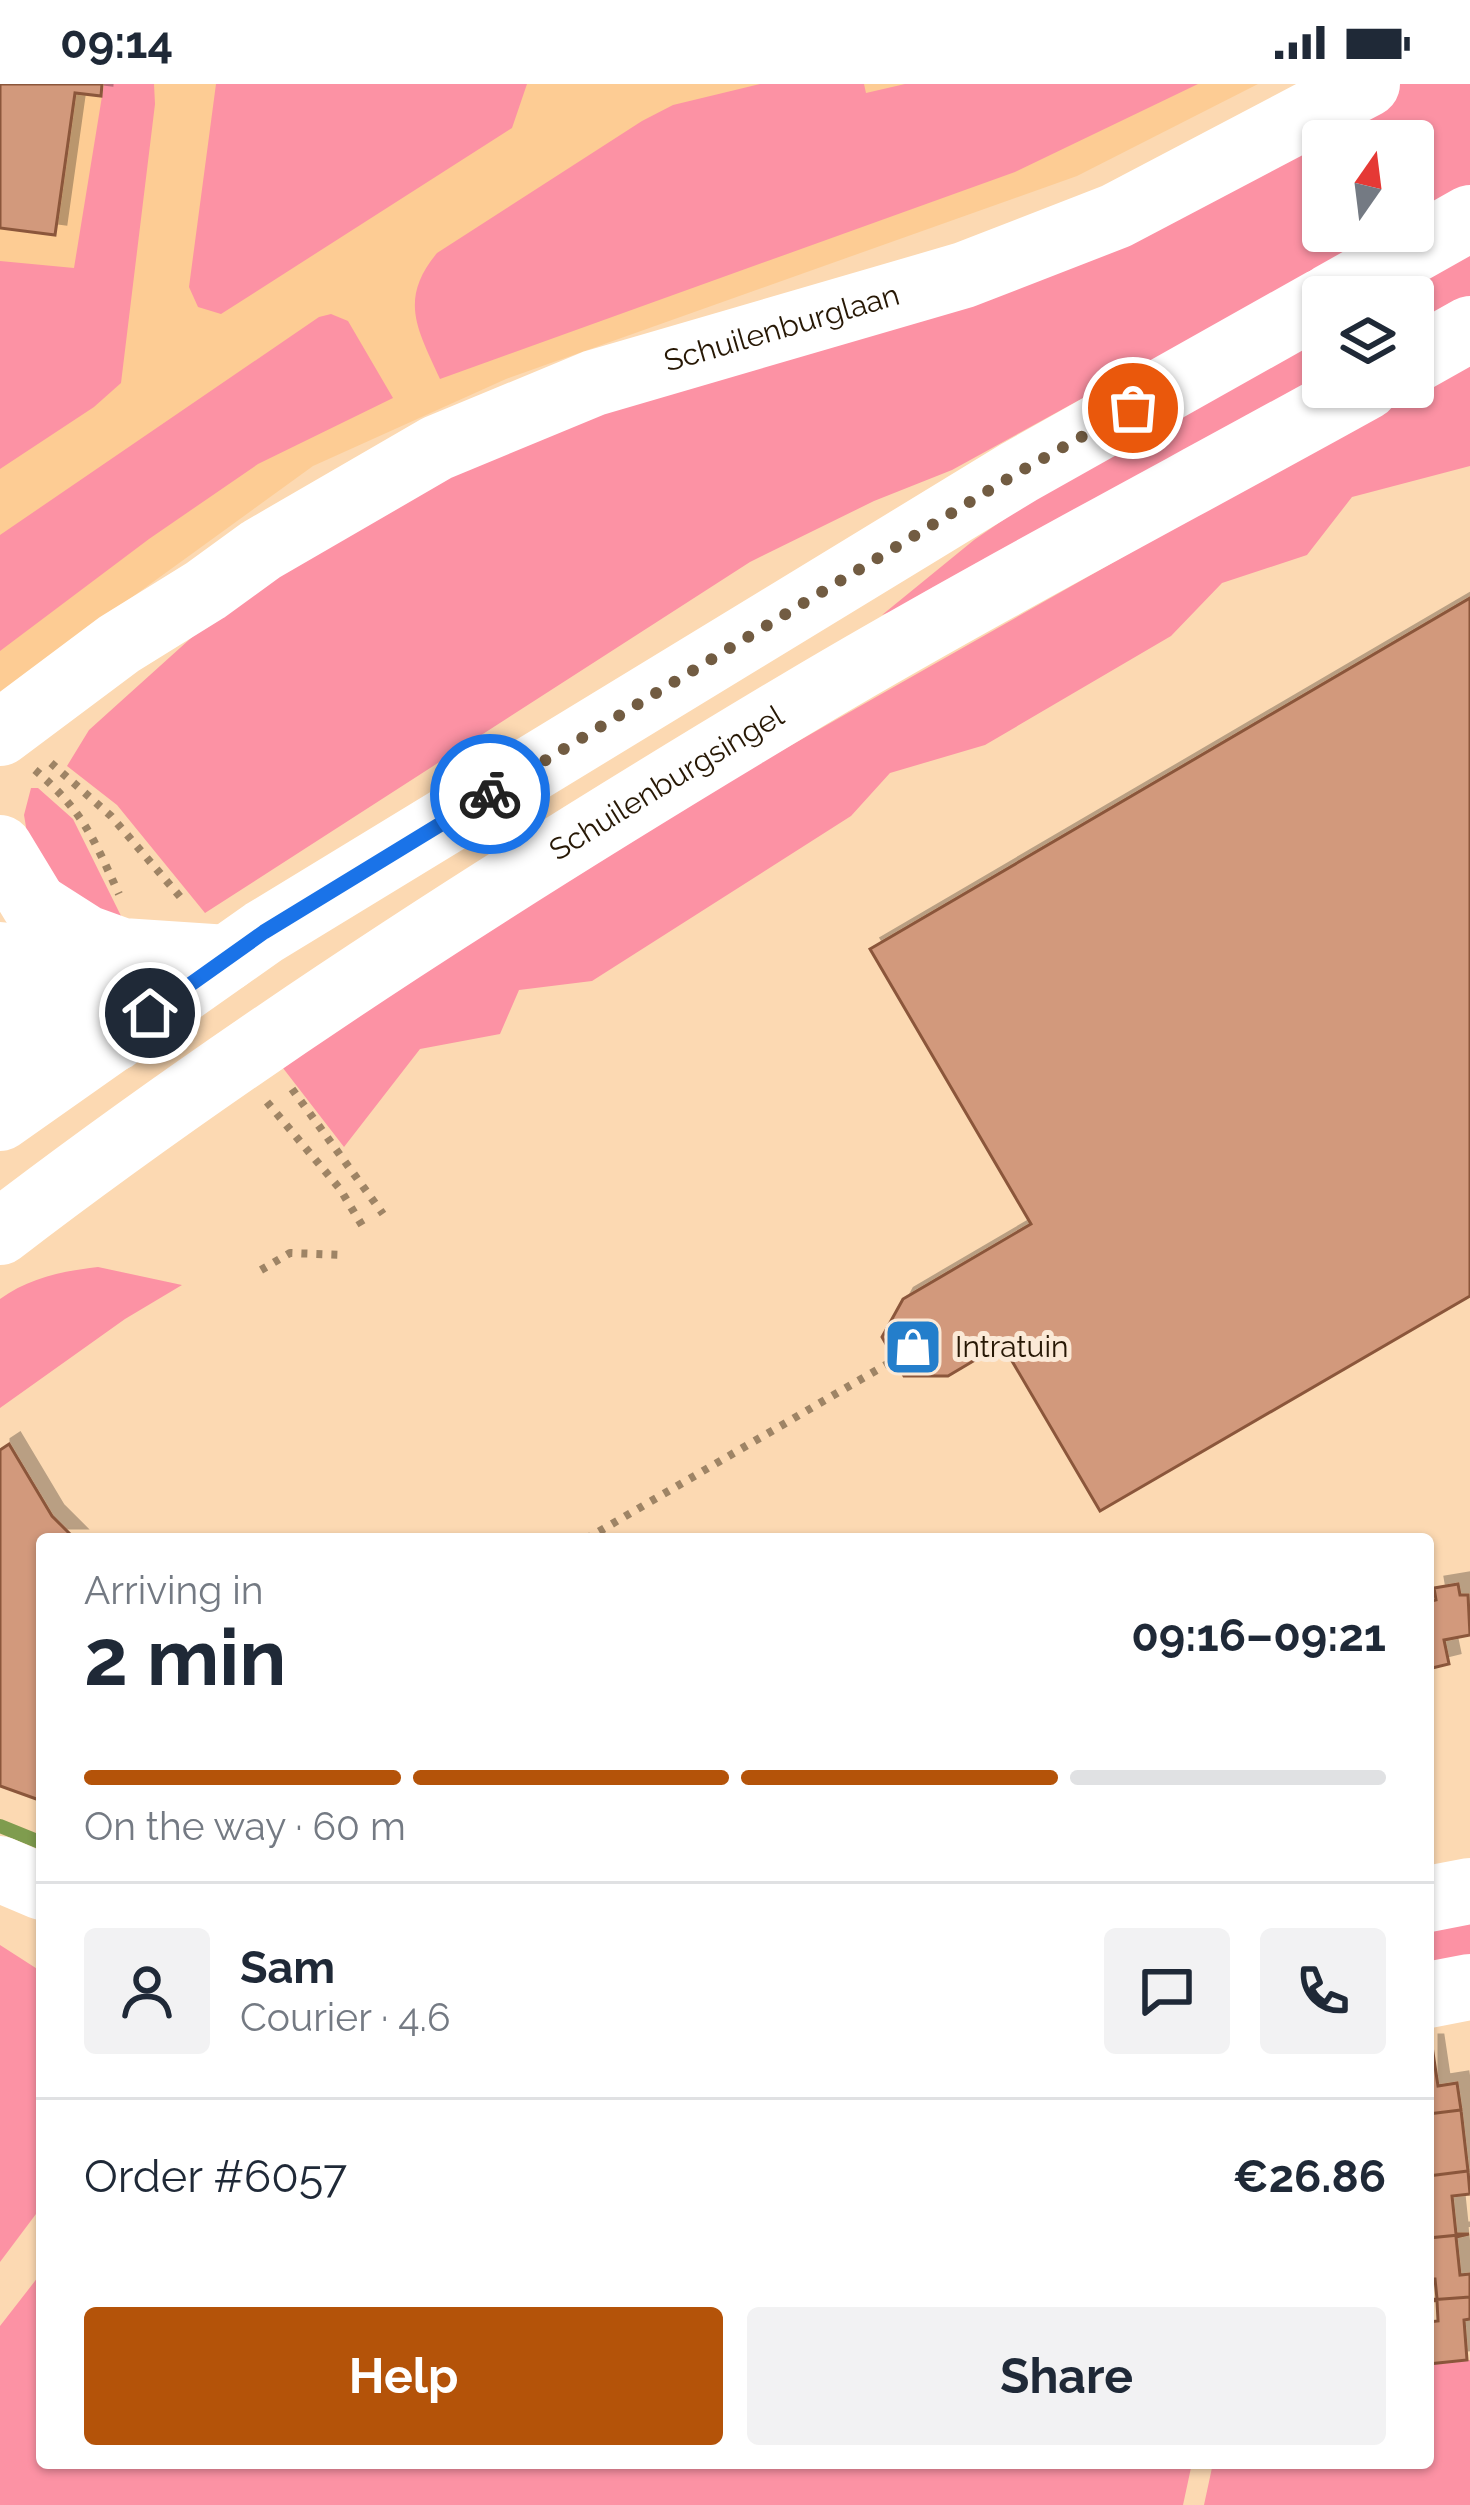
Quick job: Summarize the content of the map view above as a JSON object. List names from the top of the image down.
{
  "streets": {
    "main road": ["Schuilenburglaan", "Schuilenburgsingel"]
  },
  "places": {
    "shop": ["Intratuin"]
  },
  "north": "top",
  "page": {
    "status": "09:14",
    "heading": ["2 min", "Arriving in", "09:16–09:21"],
    "panel": [
      "Sam",
      "Courier · 4.6",
      "Order #6057",
      "€26.86"
    ],
    "bar": "On the way · 60 m",
    "buttons": ["Help", "Share"]
  }
}
